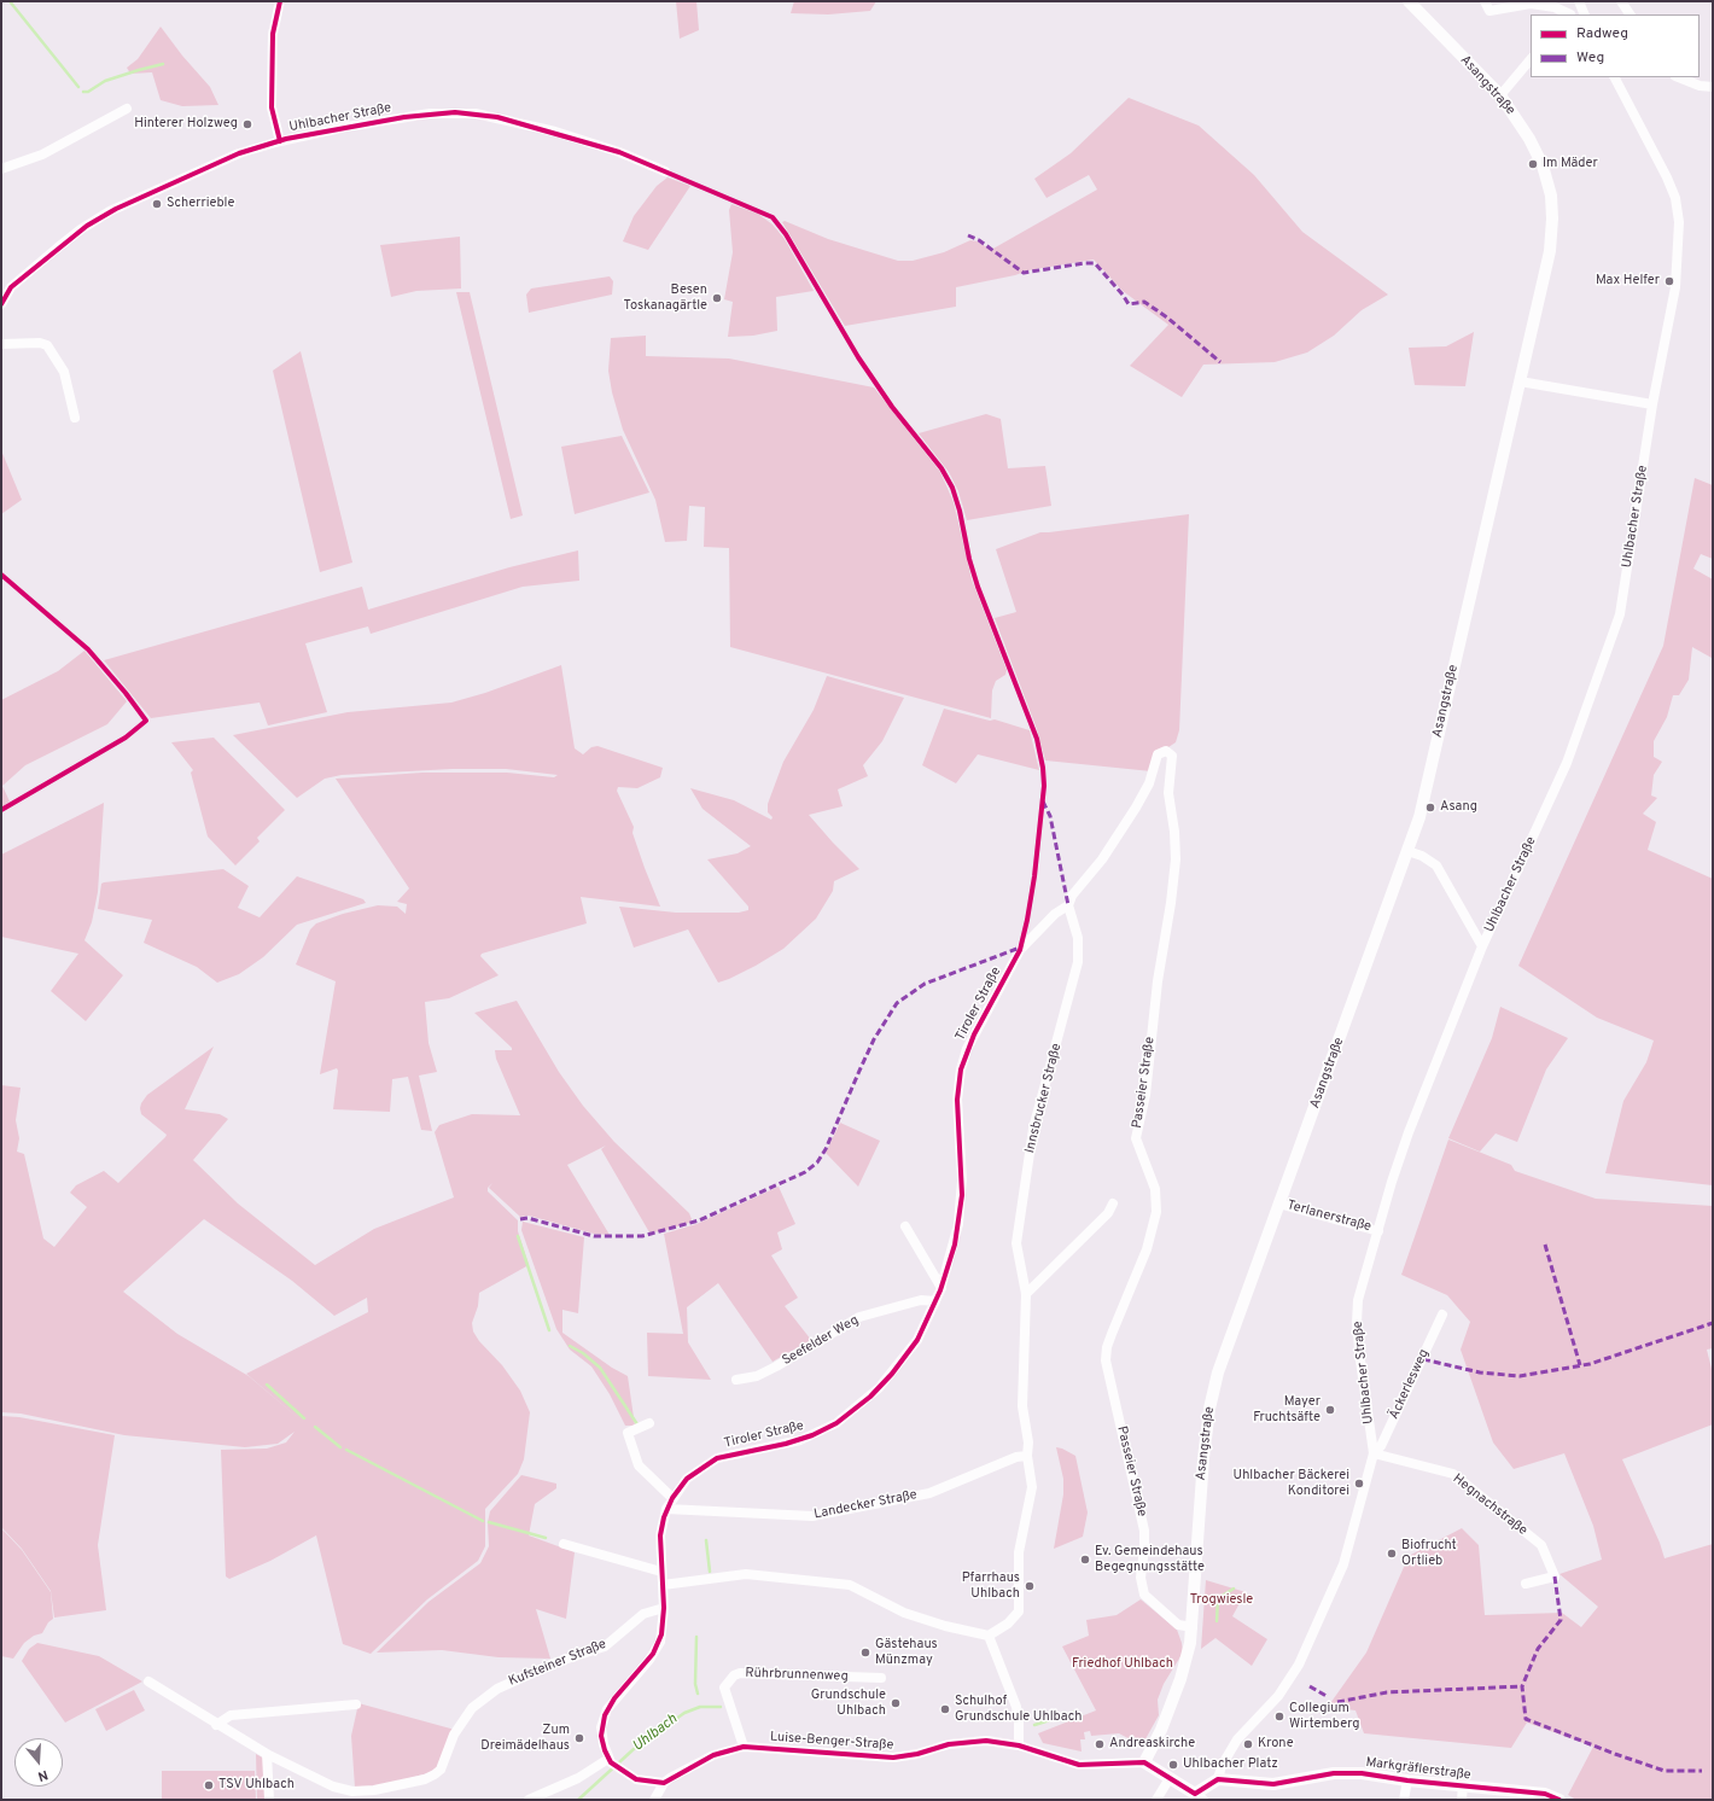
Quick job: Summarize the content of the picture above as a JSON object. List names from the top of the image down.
{
  "streets": {
    "street": [
      "Asangstraße",
      "Uhlbacher Straße",
      "Tiroler Straße",
      "Passeier Straße",
      "Innsbrucker Straße",
      "Terlanerstraße",
      "Seefelder Weg",
      "Äckerlesweg",
      "Landecker Straße",
      "Hegnachstraße",
      "Kufsteiner Straße",
      "Rührbrunnenweg",
      "Luise-Benger-Straße",
      "Markgräflerstraße"
    ]
  },
  "crossings": [
    ["Asangstraße", "Uhlbacher Straße"],
    ["Asangstraße", "Passeier Straße"],
    ["Asangstraße", "Terlanerstraße"],
    ["Asangstraße", "Luise-Benger-Straße"],
    ["Uhlbacher Straße", "Terlanerstraße"],
    ["Uhlbacher Straße", "Äckerlesweg"],
    ["Uhlbacher Straße", "Hegnachstraße"],
    ["Uhlbacher Straße", "Markgräflerstraße"],
    ["Tiroler Straße", "Passeier Straße"],
    ["Tiroler Straße", "Seefelder Weg"],
    ["Tiroler Straße", "Landecker Straße"],
    ["Tiroler Straße", "Kufsteiner Straße"],
    ["Passeier Straße", "Innsbrucker Straße"],
    ["Innsbrucker Straße", "Landecker Straße"],
    ["Äckerlesweg", "Hegnachstraße"],
    ["Rührbrunnenweg", "Luise-Benger-Straße"]
  ],
  "water": ["Uhlbach"],
  "parks": ["Trogwiesle", "Friedhof Uhlbach"],
  "places": [
    "Hinterer Holzweg",
    "Im Mäder",
    "Scherrieble",
    "Max Helfer",
    "Besen Toskanagärtle",
    "Asang",
    "Mayer Fruchtsäfte",
    "Uhlbacher Bäckerei Konditorei",
    "Biofrucht Ortlieb",
    "Ev. Gemeindehaus Begegnungsstätte",
    "Pfarrhaus Uhlbach",
    "Gästehaus Münzmay",
    "Grundschule Uhlbach",
    "Schulhof Grundschule Uhlbach",
    "Collegium Wirtemberg",
    "Zum Dreimädelhaus",
    "Andreaskirche",
    "Krone",
    "Uhlbacher Platz",
    "TSV Uhlbach"
  ],
  "legend": ["Radweg", "Weg"],
  "north": "bottom"
}
